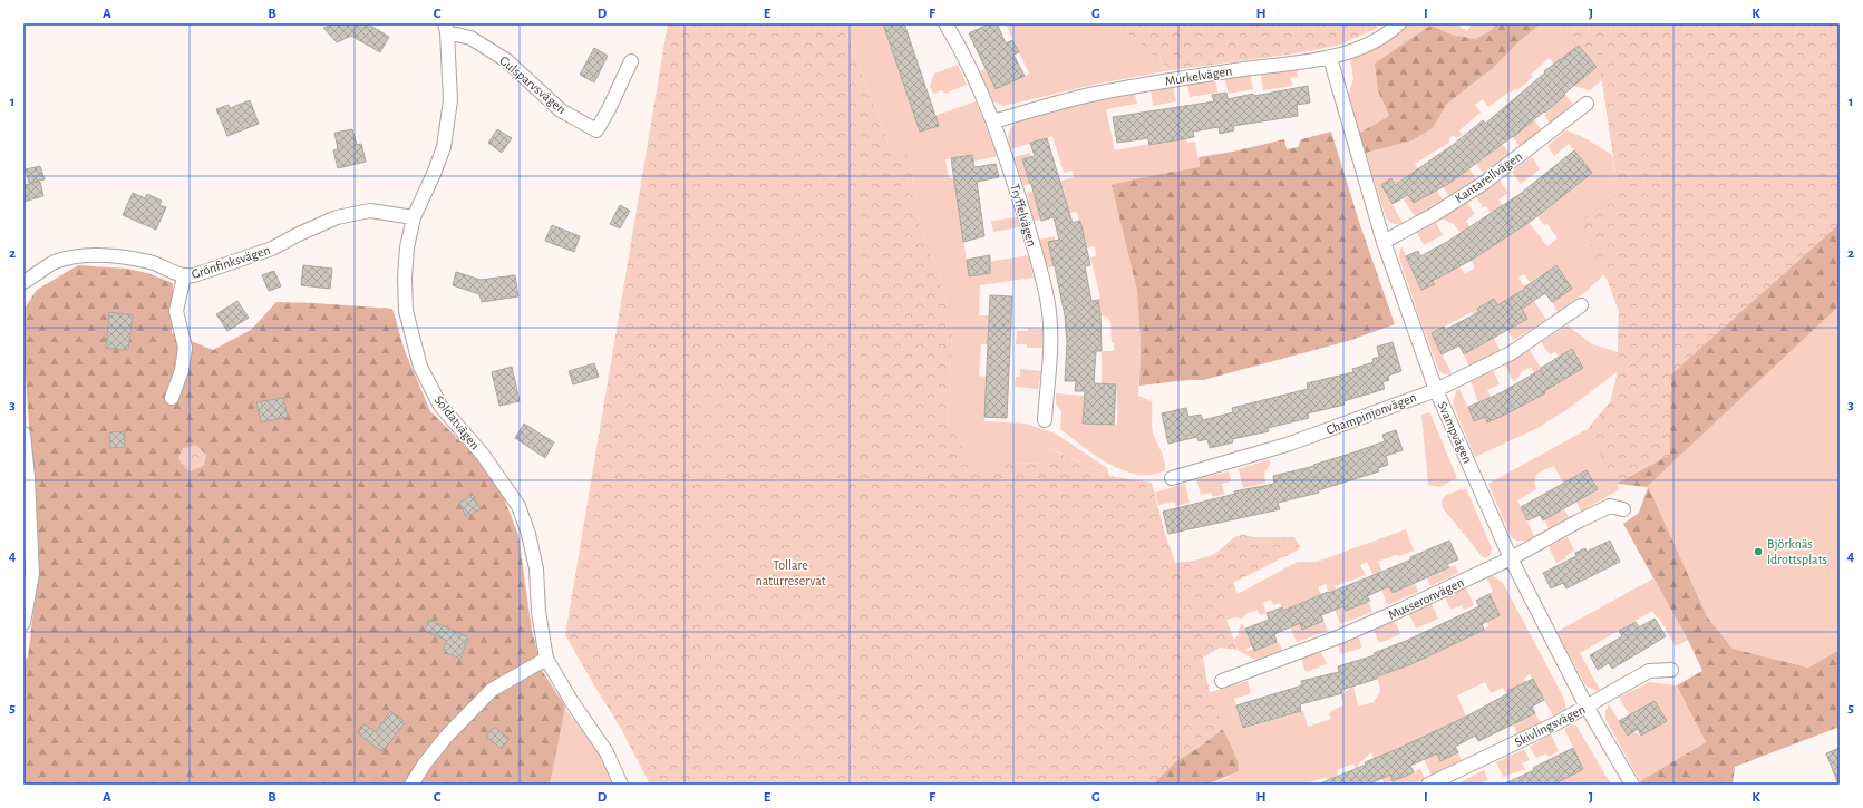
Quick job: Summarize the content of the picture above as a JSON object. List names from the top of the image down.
{
  "streets": {
    "street": [
      "Murkelvägen",
      "Gulsparvsvägen",
      "Kantarellvägen",
      "Tryffelvägen",
      "Grönfinksvägen",
      "Champinjonvägen",
      "Soldatvägen",
      "Svampvägen",
      "Musseronvägen",
      "Skivlingsvägen"
    ]
  },
  "crossings": [
    ["Murkelvägen", "Tryffelvägen"],
    ["Murkelvägen", "Svampvägen"],
    ["Gulsparvsvägen", "Soldatvägen"],
    ["Kantarellvägen", "Svampvägen"],
    ["Grönfinksvägen", "Soldatvägen"],
    ["Champinjonvägen", "Svampvägen"],
    ["Svampvägen", "Musseronvägen"],
    ["Svampvägen", "Skivlingsvägen"]
  ],
  "parks": ["Tollare naturreservat"],
  "places": ["Björknäs Idrottsplats"],
  "grid": {
    "columns": [
      "A",
      "B",
      "C",
      "D",
      "E",
      "F",
      "G",
      "H",
      "I",
      "J",
      "K"
    ],
    "rows": [
      "1",
      "2",
      "3",
      "4",
      "5"
    ]
  }
}
